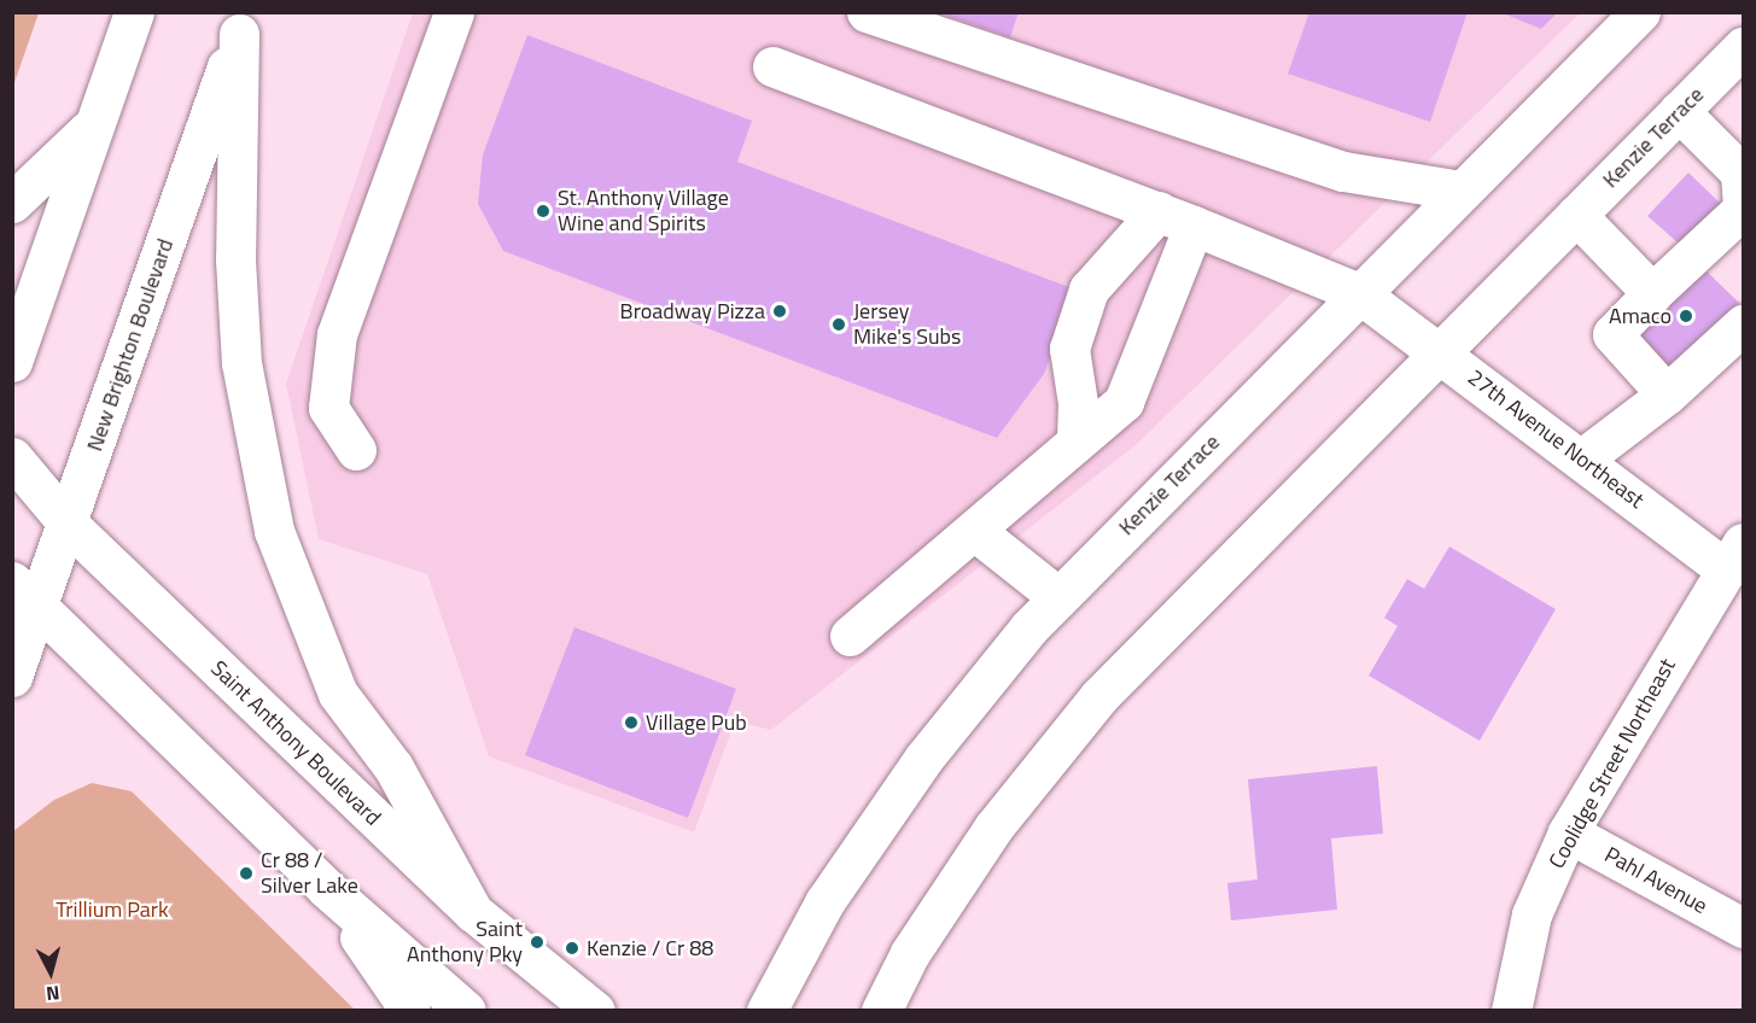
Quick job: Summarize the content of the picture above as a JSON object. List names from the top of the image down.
{
  "streets": {
    "main road": [
      "Kenzie Terrace",
      "New Brighton Boulevard",
      "27th Avenue Northeast",
      "Saint Anthony Boulevard",
      "Coolidge Street Northeast",
      "Pahl Avenue"
    ]
  },
  "crossings": [
    ["Kenzie Terrace", "27th Avenue Northeast"],
    ["New Brighton Boulevard", "Saint Anthony Boulevard"],
    ["27th Avenue Northeast", "Coolidge Street Northeast"],
    ["Coolidge Street Northeast", "Pahl Avenue"]
  ],
  "parks": ["Trillium Park"],
  "places": [
    "St. Anthony Village Wine and Spirits",
    "Broadway Pizza",
    "Amaco",
    "Jersey Mike's Subs",
    "Village Pub",
    "Cr 88 / Silver Lake",
    "Saint Anthony Pky",
    "Kenzie / Cr 88"
  ],
  "north": "bottom"
}
